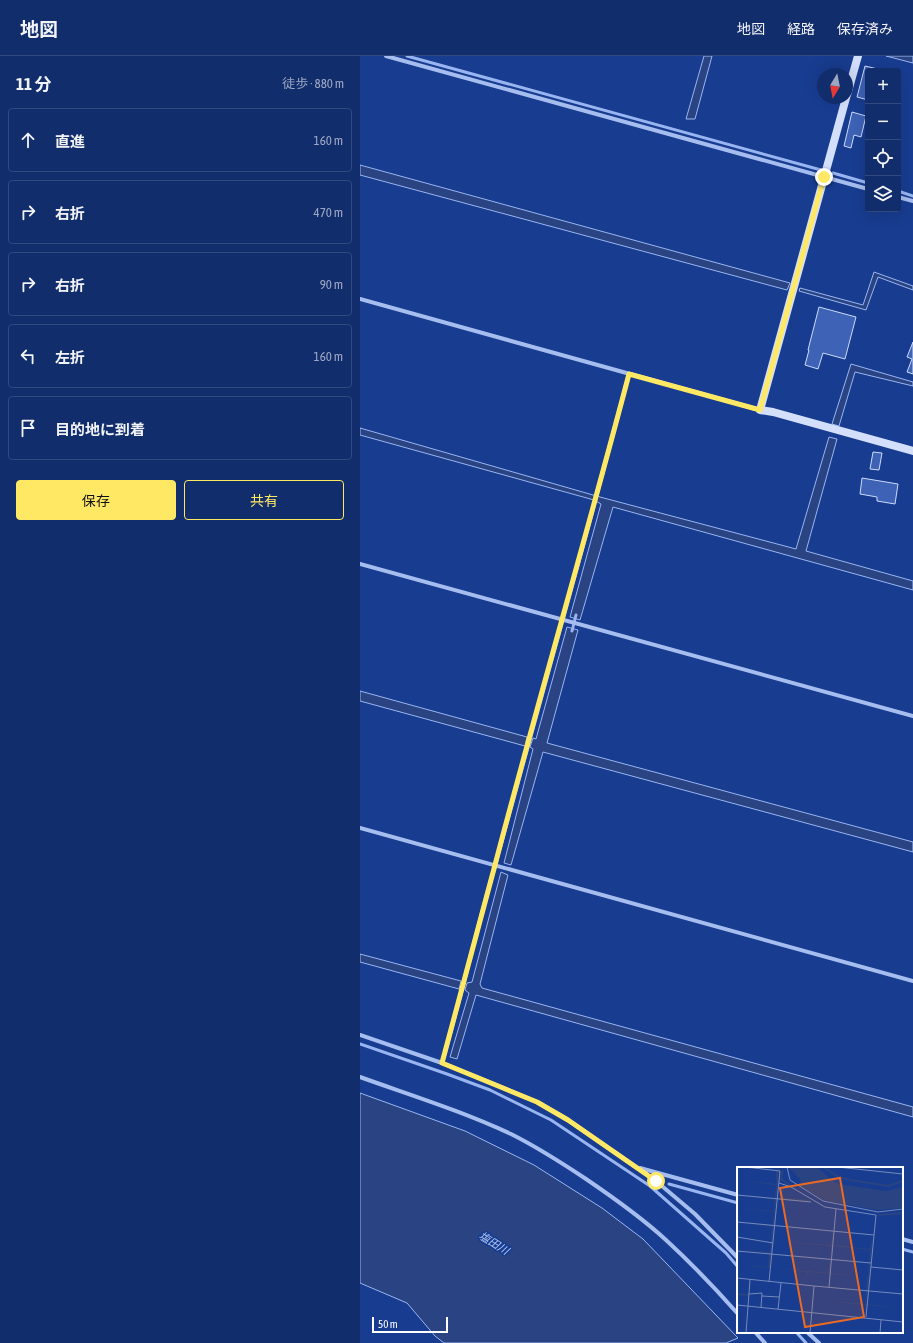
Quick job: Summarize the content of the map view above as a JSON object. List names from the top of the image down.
{
  "water": ["塩田川"],
  "scale_bar": "50 m",
  "north": "bottom",
  "page": {
    "header": "地図",
    "nav": ["地図", "経路", "保存済み"],
    "heading": ["11 分", "徒歩 · 880 m"],
    "map_buttons": ["+", "−"],
    "list": [
      ["直進", "160 m"],
      ["右折", "470 m"],
      ["右折", "90 m"],
      ["左折", "160 m"],
      "目的地に到着"
    ],
    "buttons": ["保存", "共有"],
    "scale": "50 m"
  }
}
